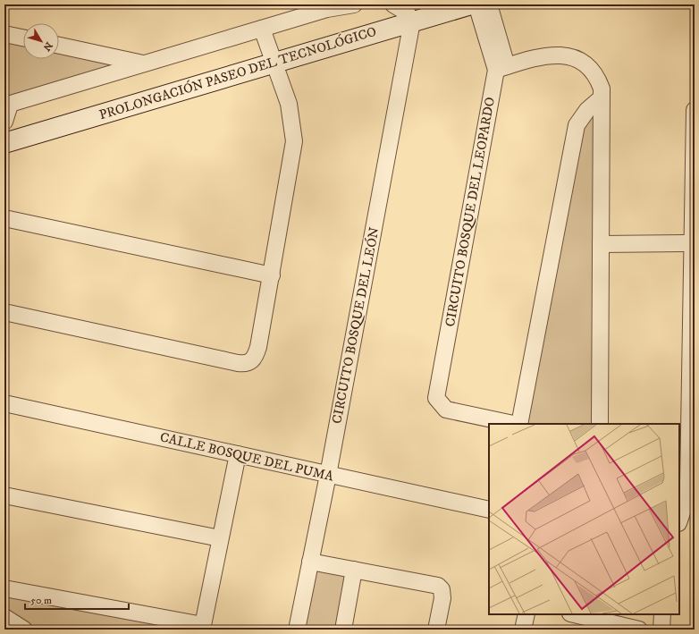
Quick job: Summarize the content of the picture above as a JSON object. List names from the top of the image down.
{
  "streets": {
    "street": [
      "PROLONGACIÓN PASEO DEL TECNOLÓGICO",
      "CIRCUITO BOSQUE DEL LEOPARDO",
      "CIRCUITO BOSQUE DEL LEÓN",
      "CALLE BOSQUE DEL PUMA"
    ]
  },
  "crossings": [
    ["PROLONGACIÓN PASEO DEL TECNOLÓGICO", "CIRCUITO BOSQUE DEL LEÓN"],
    ["CIRCUITO BOSQUE DEL LEÓN", "CALLE BOSQUE DEL PUMA"]
  ],
  "scale_bar": "50 m",
  "north": "bottom right"
}
